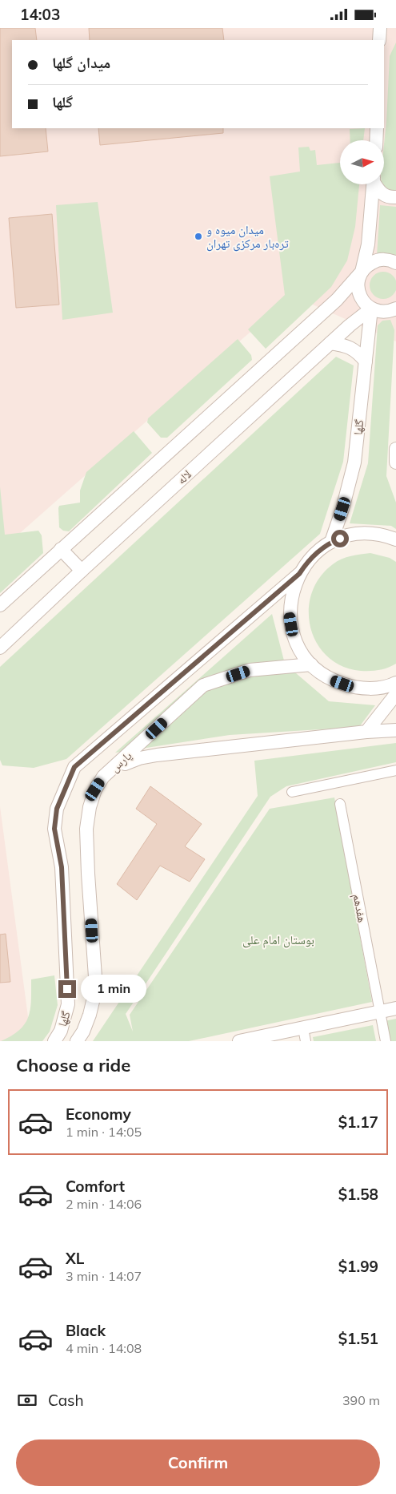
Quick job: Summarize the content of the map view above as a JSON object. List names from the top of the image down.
{
  "streets": {
    "street": [
      "گلها",
      "لاله",
      "پارس",
      "هفدهم"
    ]
  },
  "crossings": [
    ["گلها", "لاله"]
  ],
  "parks": ["بوستان امام علی"],
  "places": ["میدان میوه و تره‌بار مرکزی تهران"],
  "north": "right",
  "page": {
    "status": "14:03",
    "banner": ["میدان گلها", "گلها"],
    "bubble": "1 min",
    "heading": "Choose a ride",
    "list": [
      {
        "name": "Economy",
        "note": "1 min · 14:05",
        "value": "$1.17"
      },
      {
        "name": "Comfort",
        "note": "2 min · 14:06",
        "value": "$1.58"
      },
      {
        "name": "XL",
        "note": "3 min · 14:07",
        "value": "$1.99"
      },
      {
        "name": "Black",
        "note": "4 min · 14:08",
        "value": "$1.51"
      }
    ],
    "pay": ["Cash", "390 m"],
    "buttons": "Confirm"
  }
}
